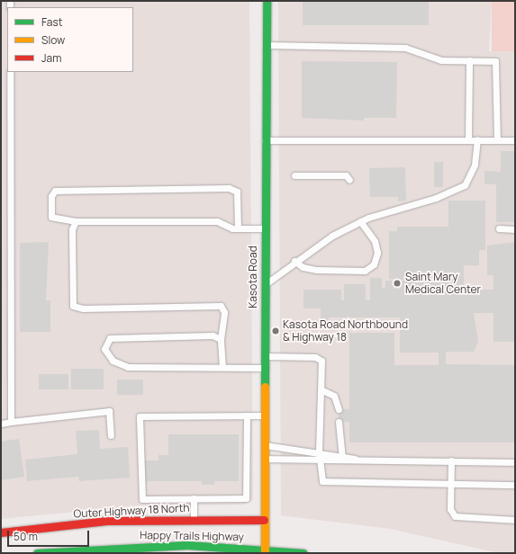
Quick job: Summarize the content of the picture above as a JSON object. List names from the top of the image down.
{
  "streets": {
    "street": ["Kasota Road", "Outer Highway 18 North", "Happy Trails Highway"]
  },
  "crossings": [
    ["Kasota Road", "Outer Highway 18 North"],
    ["Kasota Road", "Happy Trails Highway"]
  ],
  "places": ["Saint Mary Medical Center", "Kasota Road Northbound & Highway 18"],
  "legend": ["Fast", "Slow", "Jam"],
  "scale_bar": "50 m"
}
